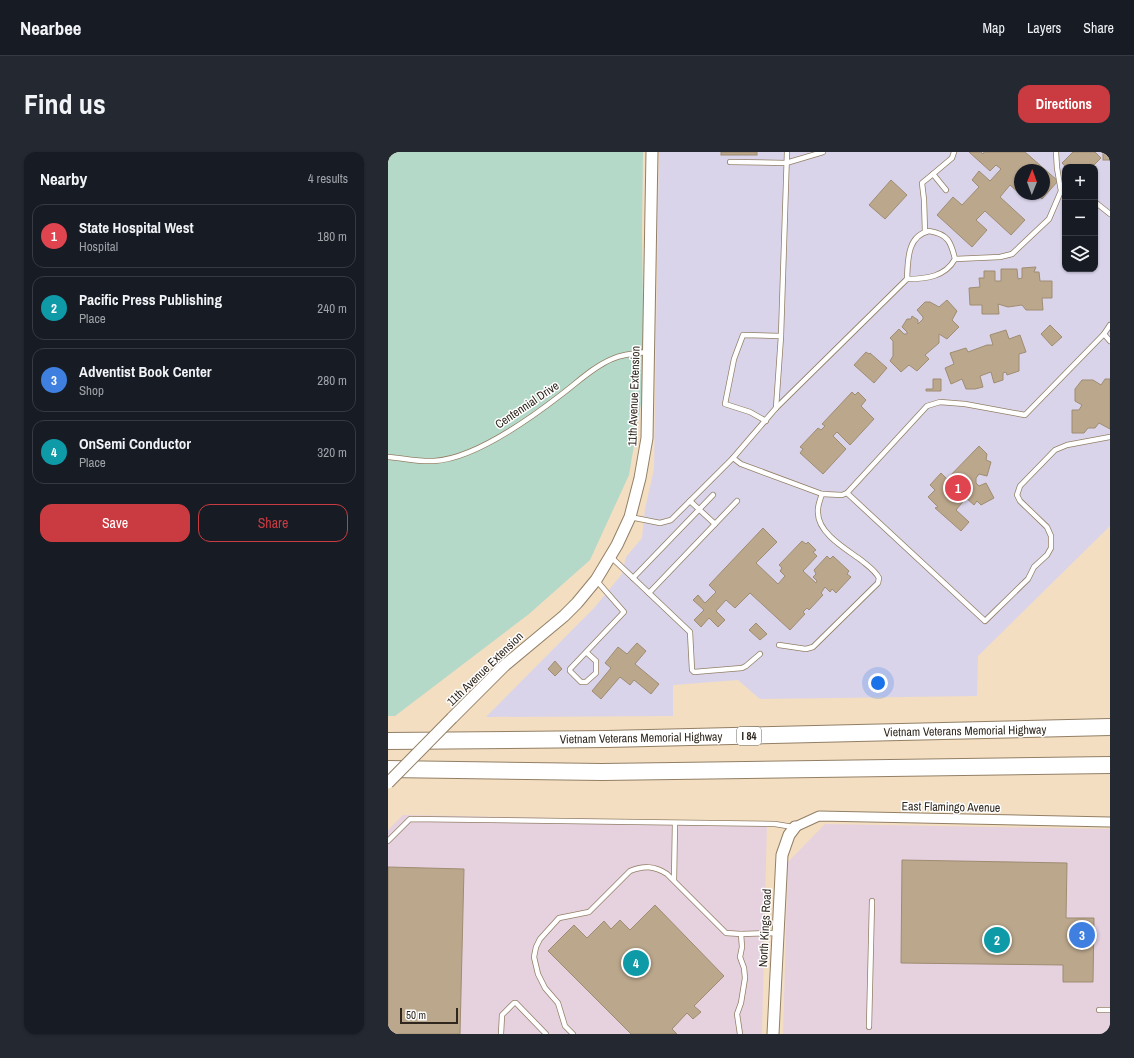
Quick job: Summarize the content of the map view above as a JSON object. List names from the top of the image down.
{
  "streets": {
    "highway": ["Vietnam Veterans Memorial Highway", "I 84"],
    "street": ["11th Avenue Extension", "East Flamingo Avenue", "North Kings Road"],
    "lane": ["Centennial Drive"]
  },
  "crossings": [
    ["11th Avenue Extension", "Centennial Drive"],
    ["East Flamingo Avenue", "North Kings Road"]
  ],
  "scale_bar": "50 m",
  "north": "top",
  "page": {
    "header": "Nearbee",
    "nav": ["Map", "Layers", "Share"],
    "title": "Find us",
    "buttons": [
      "Directions",
      ["Save", "Share"]
    ],
    "heading": ["Nearby", "4 results"],
    "map_buttons": ["+", "−"],
    "list": [
      {
        "mark": "1",
        "name": "State Hospital West",
        "note": "Hospital",
        "value": "180 m"
      },
      {
        "mark": "2",
        "name": "Pacific Press Publishing",
        "note": "Place",
        "value": "240 m"
      },
      {
        "mark": "3",
        "name": "Adventist Book Center",
        "note": "Shop",
        "value": "280 m"
      },
      {
        "mark": "4",
        "name": "OnSemi Conductor",
        "note": "Place",
        "value": "320 m"
      }
    ],
    "pins": [
      "1",
      "3",
      "2",
      "4"
    ],
    "scale": "50 m"
  }
}
